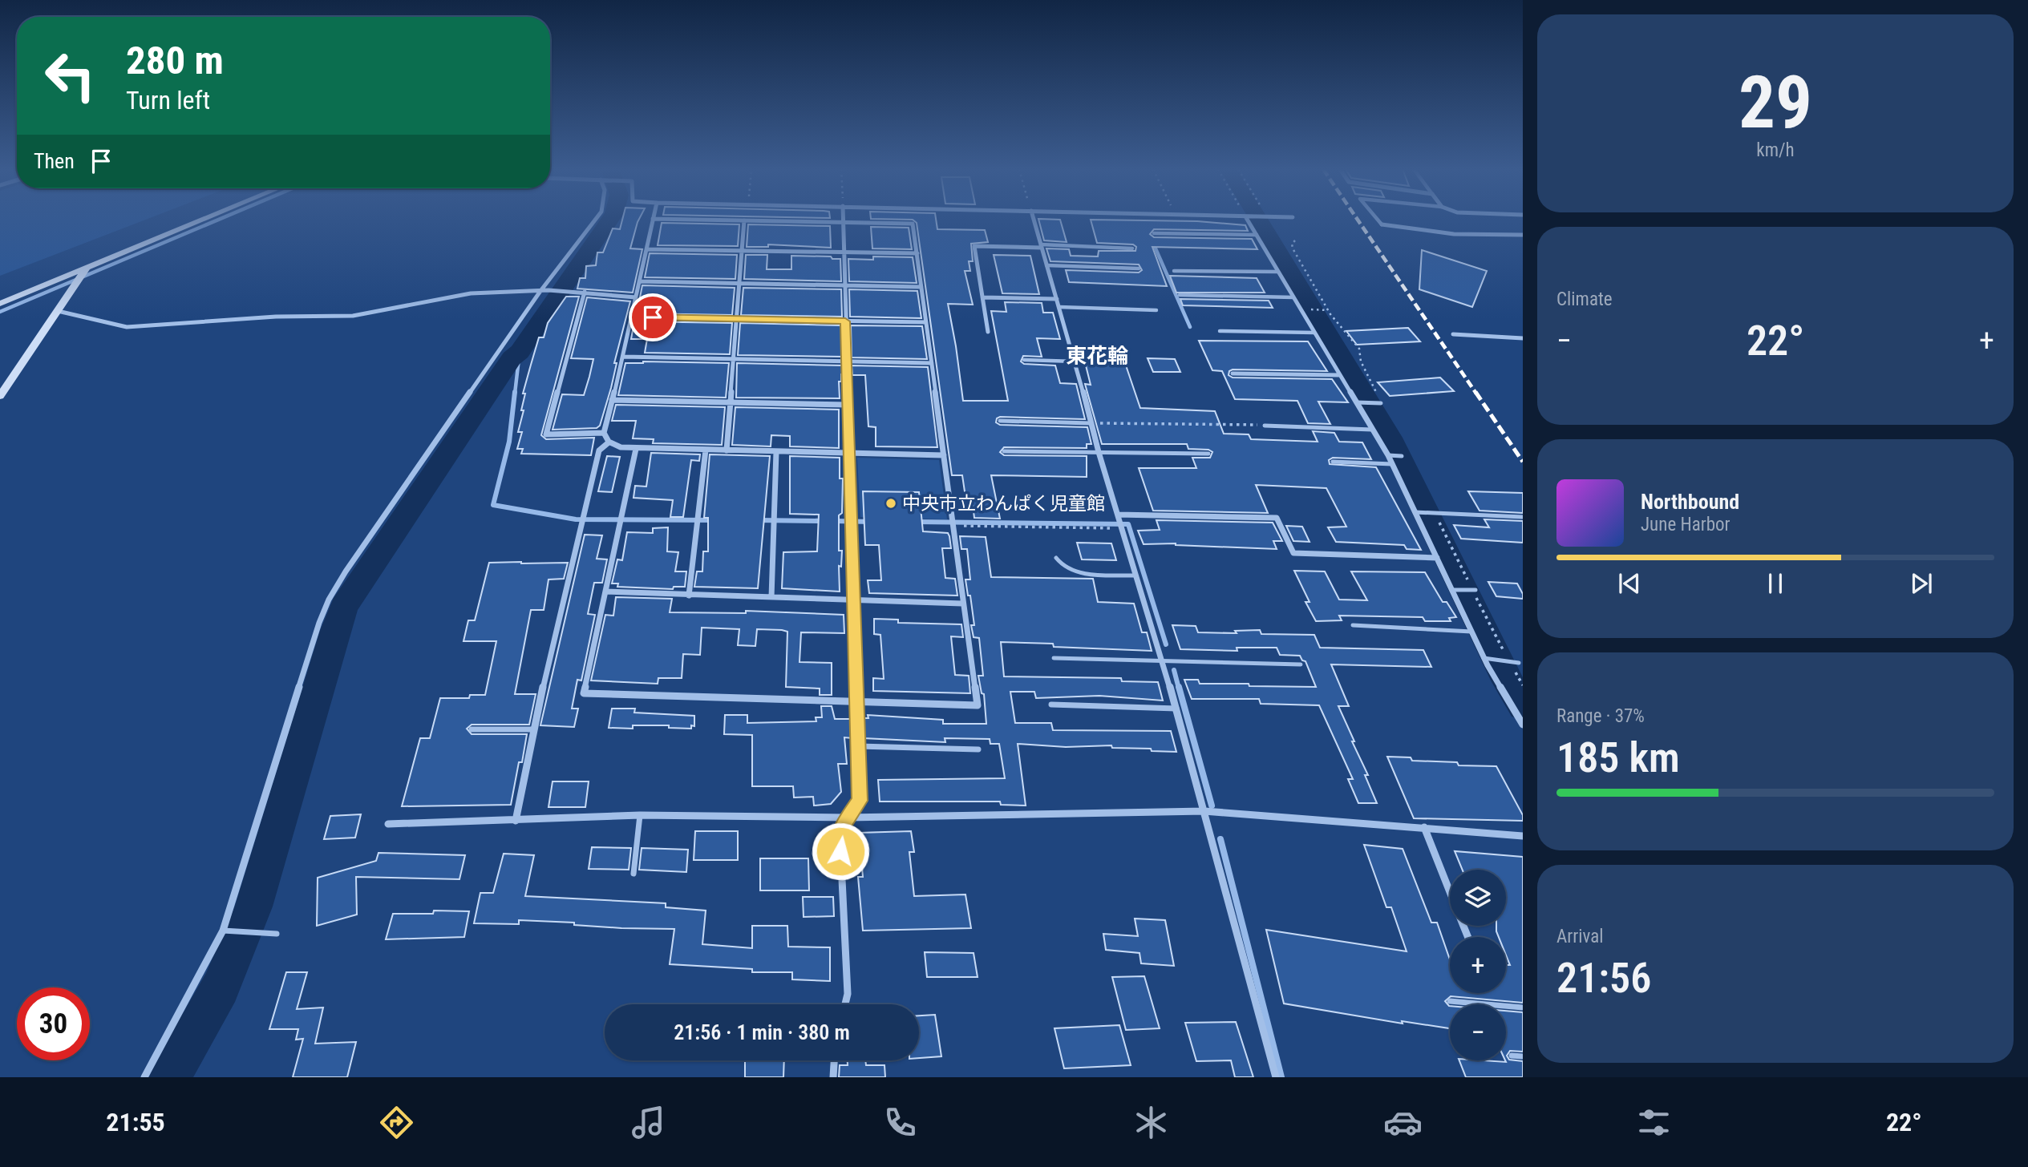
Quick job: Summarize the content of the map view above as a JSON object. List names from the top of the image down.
{
  "districts": ["東花輪"],
  "places": ["中央市立わんぱく児童館"],
  "page": {
    "tile": [
      ["29", "km/h"],
      "Climate",
      ["Range · 37%", "185 km"],
      ["Arrival", "21:56"]
    ],
    "turn": ["280 m", "Turn left"],
    "then": "Then",
    "heat": ["−", "22°", "+"],
    "song": ["Northbound", "June Harbor"],
    "map_buttons": ["+", "−"],
    "limit": "30",
    "trip": "21:56 · 1 min · 380 m",
    "tabs": ["21:55", "22°"]
  }
}
